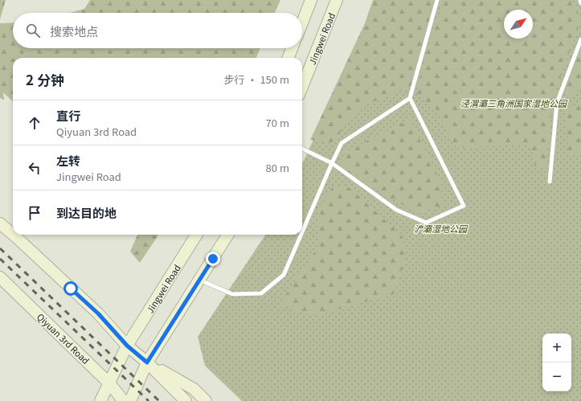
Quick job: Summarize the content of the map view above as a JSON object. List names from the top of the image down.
{
  "streets": {
    "main road": ["Jingwei Road", "Qiyuan 3rd Road"]
  },
  "crossings": [
    ["Jingwei Road", "Qiyuan 3rd Road"]
  ],
  "parks": ["泾渭灞三角洲国家湿地公园", "浐灞湿地公园"],
  "north": "top right",
  "page": {
    "search": "搜索地点",
    "heading": ["2 分钟", "步行 · 150 m"],
    "list": [
      ["直行", "Qiyuan 3rd Road", "70 m"],
      ["左转", "Jingwei Road", "80 m"],
      "到达目的地"
    ],
    "map_buttons": ["+", "−"]
  }
}
